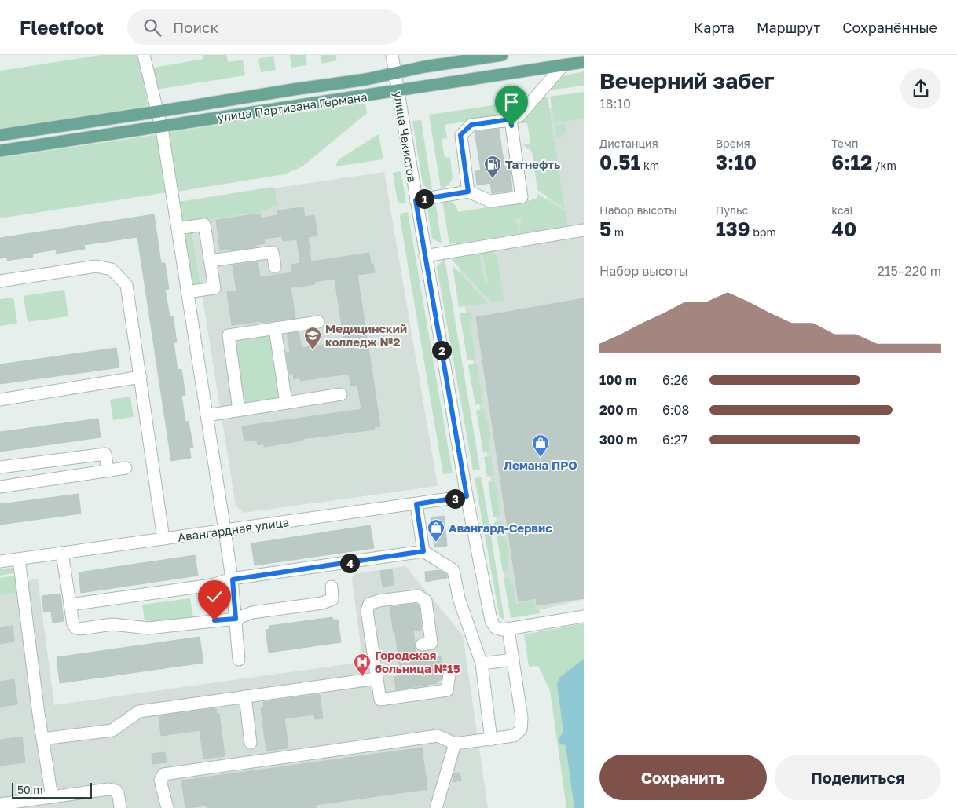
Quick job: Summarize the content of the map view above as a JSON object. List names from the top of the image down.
{
  "streets": {
    "main road": ["улица Партизана Германа"],
    "street": ["улица Чекистов", "Авангардная улица"]
  },
  "crossings": [
    ["улица Партизана Германа", "улица Чекистов"],
    ["улица Чекистов", "Авангардная улица"]
  ],
  "places": {
    "fuel station": ["Татнефть"],
    "school or university": ["Медицинский колледж №2"],
    "shop": ["Лемана ПРО", "Авангард-Сервис"],
    "hospital": ["Городская больница №15"]
  },
  "scale_bar": "50 m",
  "page": {
    "header": "Fleetfoot",
    "search": "Поиск",
    "nav": ["Карта", "Маршрут", "Сохранённые"],
    "heading": ["Вечерний забег", "18:10"],
    "stats": [
      ["Дистанция", "0.51 km"],
      ["Время", "3:10"],
      ["Темп", "6:12 /km"],
      ["Набор высоты", "5 m"],
      ["Пульс", "139 bpm"],
      ["kcal", "40"]
    ],
    "pins": [
      "1",
      "2",
      "3",
      "4"
    ],
    "chart": ["Набор высоты", "215–220 m"],
    "list": [
      {
        "name": "100 m",
        "note": "6:26"
      },
      {
        "name": "200 m",
        "note": "6:08"
      },
      {
        "name": "300 m",
        "note": "6:27"
      }
    ],
    "buttons": ["Сохранить", "Поделиться"],
    "scale": "50 m"
  }
}
